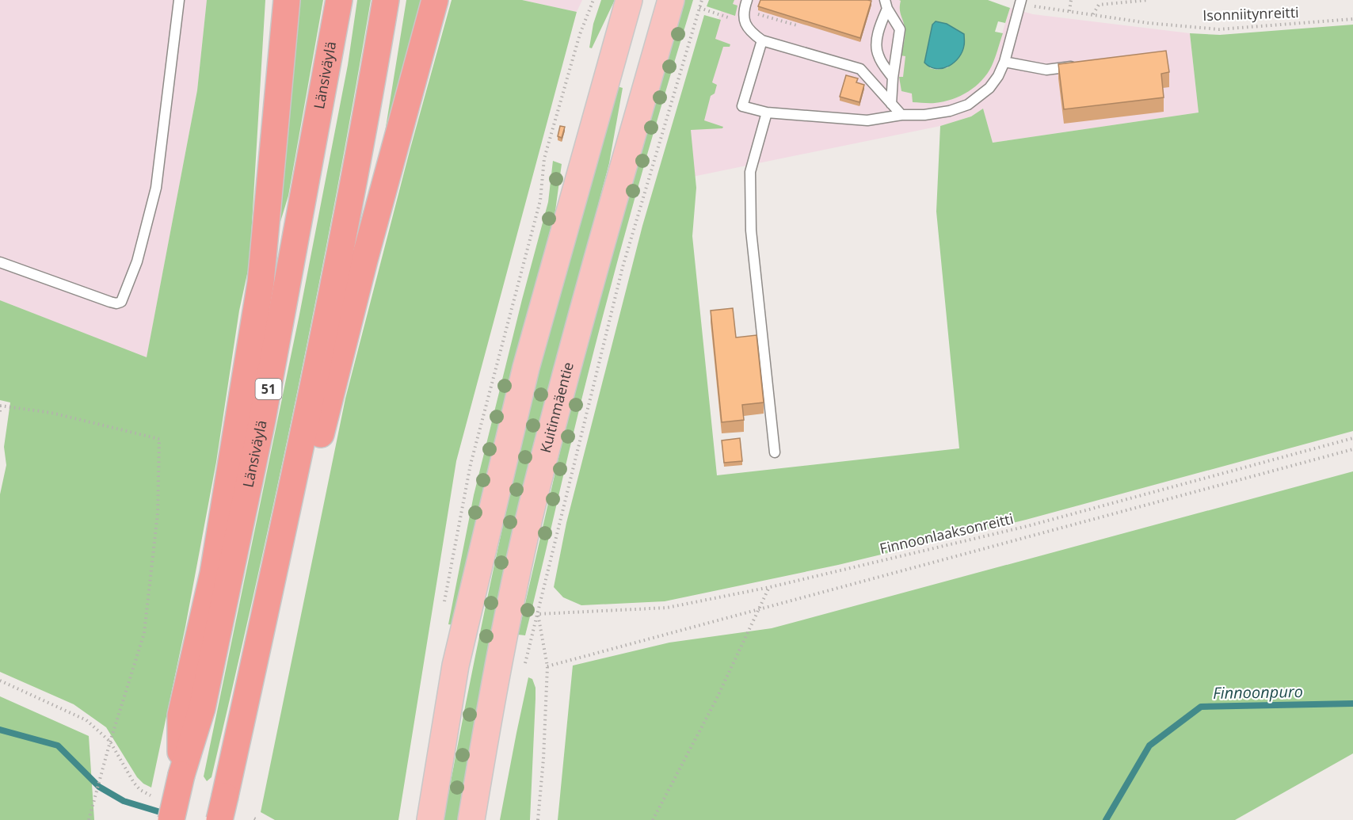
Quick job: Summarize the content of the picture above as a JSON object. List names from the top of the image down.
{
  "streets": {
    "highway": ["Länsiväylä", "51"],
    "main road": ["Kuitinmäentie"],
    "path": ["Isonniitynreitti", "Finnoonlaaksonreitti"]
  },
  "water": ["Finnoonpuro"]
}
